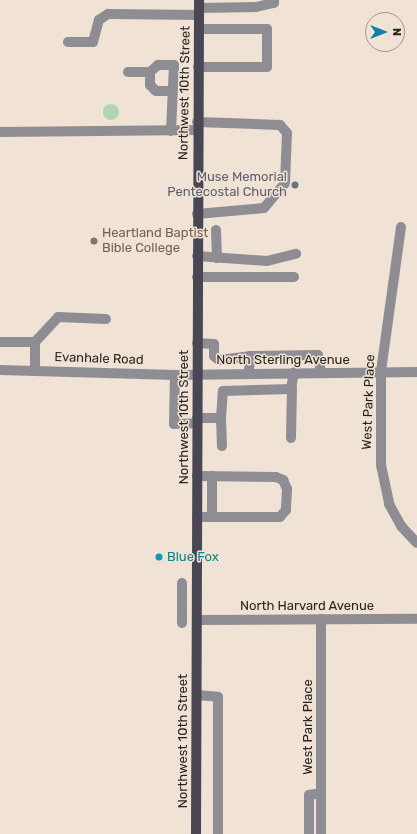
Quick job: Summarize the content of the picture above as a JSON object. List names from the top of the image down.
{
  "streets": {
    "main road": ["Northwest 10th Street"],
    "street": [
      "Evanhale Road",
      "North Sterling Avenue",
      "West Park Place",
      "North Harvard Avenue"
    ]
  },
  "crossings": [
    ["Northwest 10th Street", "Evanhale Road"],
    ["Northwest 10th Street", "North Sterling Avenue"],
    ["Northwest 10th Street", "North Harvard Avenue"],
    ["Evanhale Road", "North Sterling Avenue"],
    ["North Sterling Avenue", "West Park Place"],
    ["West Park Place", "North Harvard Avenue"]
  ],
  "places": ["Muse Memorial Pentecostal Church", "Heartland Baptist Bible College", "Blue Fox"],
  "north": "right"
}
